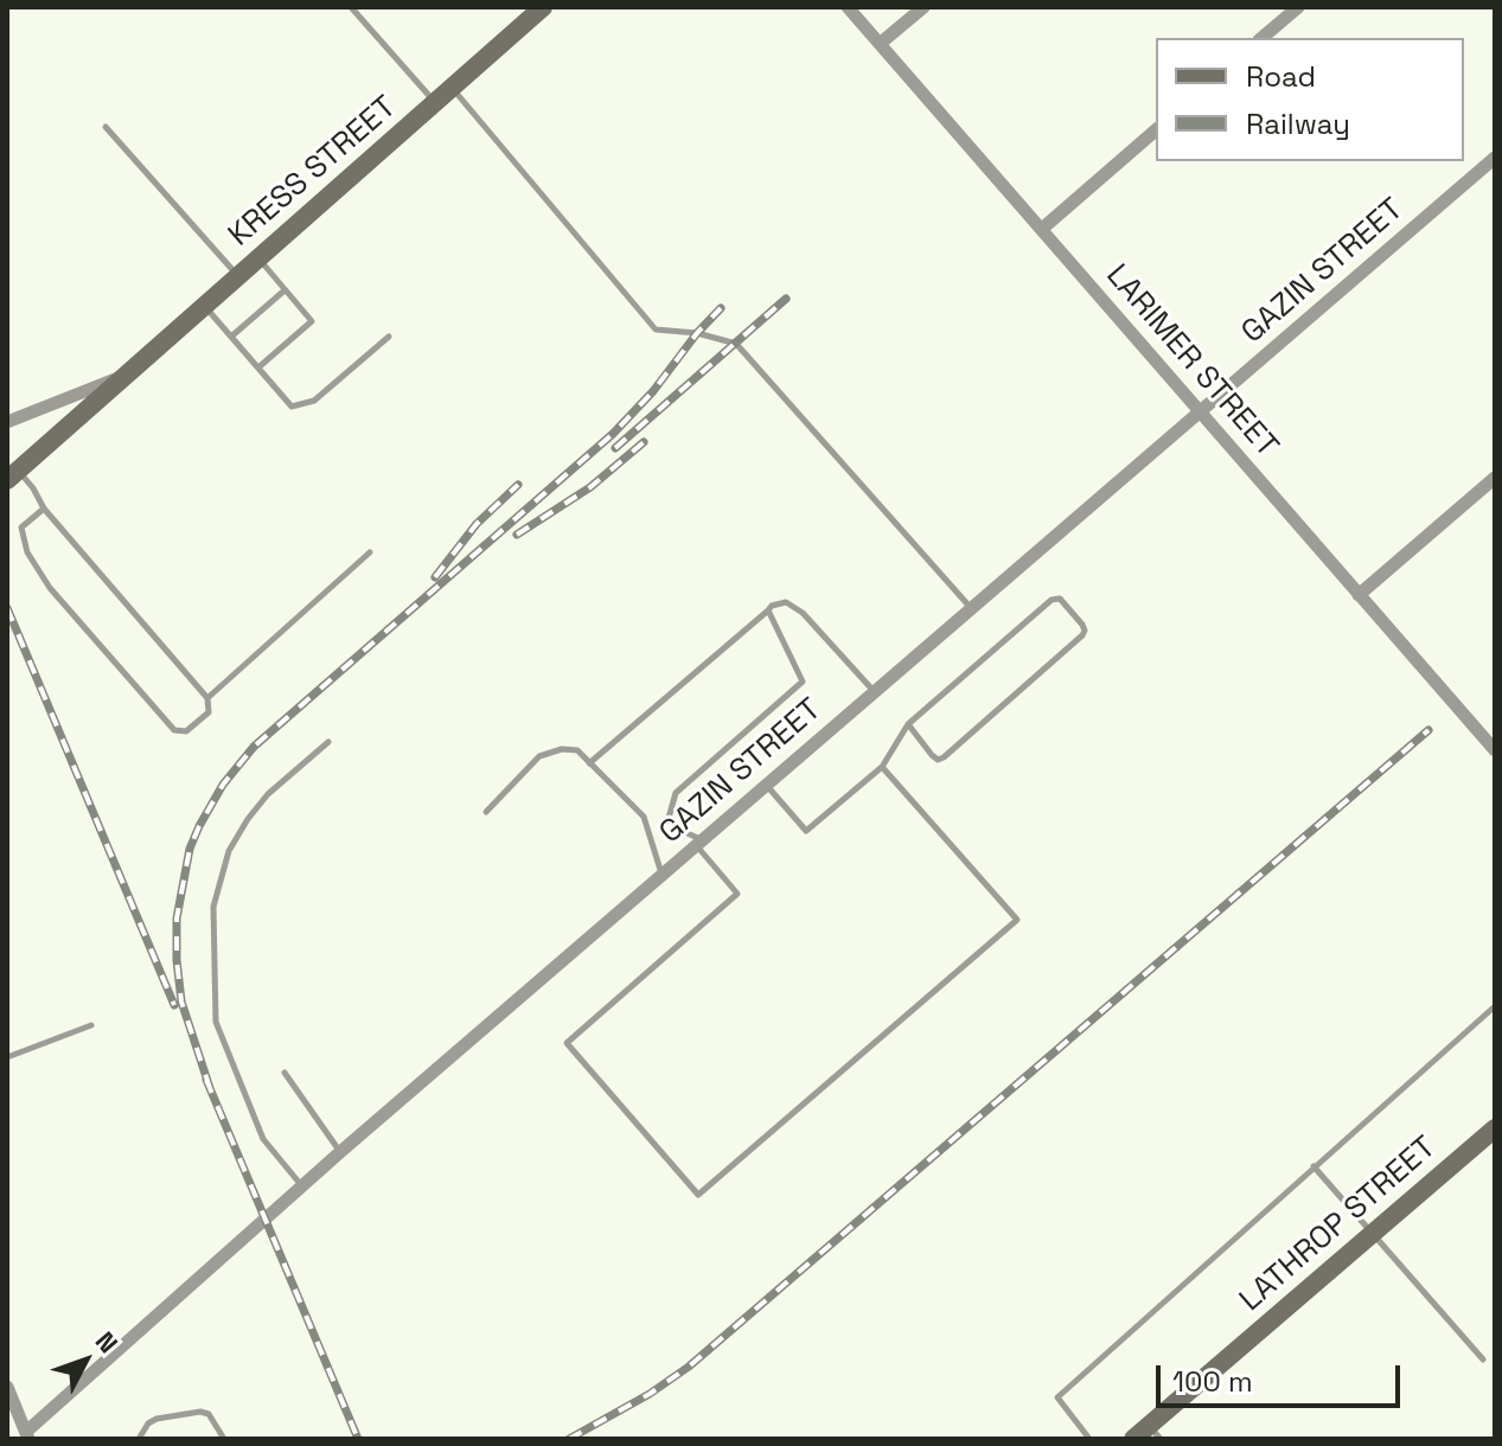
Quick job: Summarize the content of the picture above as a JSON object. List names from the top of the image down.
{
  "streets": {
    "street": [
      "KRESS STREET",
      "GAZIN STREET",
      "LARIMER STREET",
      "LATHROP STREET"
    ]
  },
  "crossings": [
    ["GAZIN STREET", "LARIMER STREET"]
  ],
  "legend": ["Road", "Railway"],
  "scale_bar": "100 m",
  "north": "top right"
}
